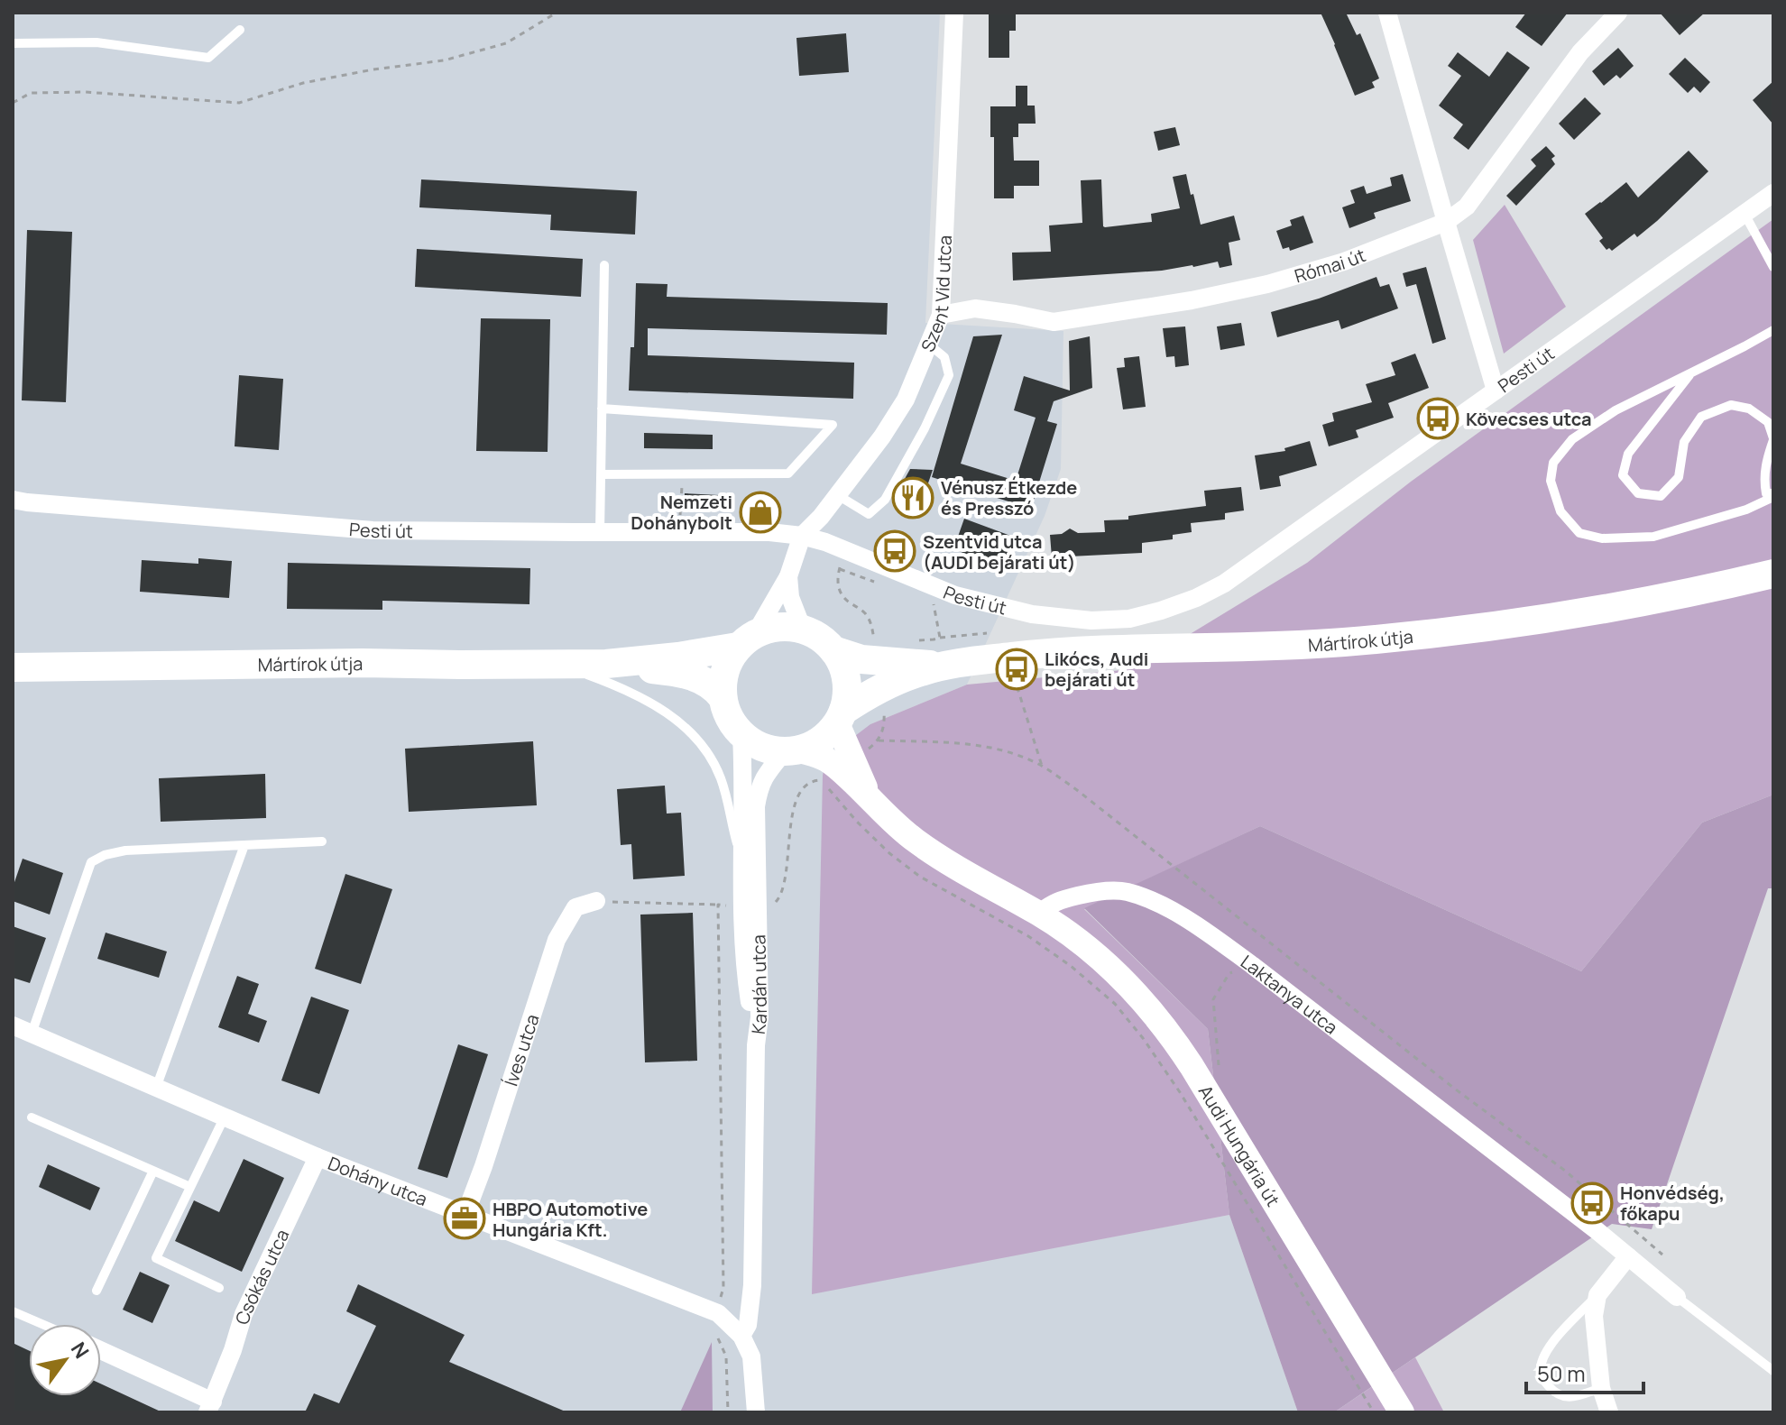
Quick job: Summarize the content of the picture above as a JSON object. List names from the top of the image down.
{
  "streets": {
    "main road": ["Mártírok útja"],
    "street": [
      "Római út",
      "Szent Vid utca",
      "Pesti út",
      "Kardán utca",
      "Laktanya utca",
      "Íves utca",
      "Audi Hungária út",
      "Dohány utca",
      "Csókás utca"
    ]
  },
  "crossings": [
    ["Római út", "Szent Vid utca"],
    ["Szent Vid utca", "Pesti út"],
    ["Mártírok útja", "Kardán utca"],
    ["Kardán utca", "Dohány utca"],
    ["Laktanya utca", "Audi Hungária út"],
    ["Íves utca", "Dohány utca"],
    ["Dohány utca", "Csókás utca"]
  ],
  "places": {
    "bus stop": [
      "Kövecses utca",
      "Szentvid utca (AUDI bejárati út)",
      "Likócs, Audi bejárati út",
      "Honvédség, főkapu"
    ],
    "restaurant": ["Vénusz Étkezde és Presszó"],
    "shop": ["Nemzeti Dohánybolt"],
    "office": ["HBPO Automotive Hungária Kft."]
  },
  "scale_bar": "50 m",
  "north": "top right"
}
